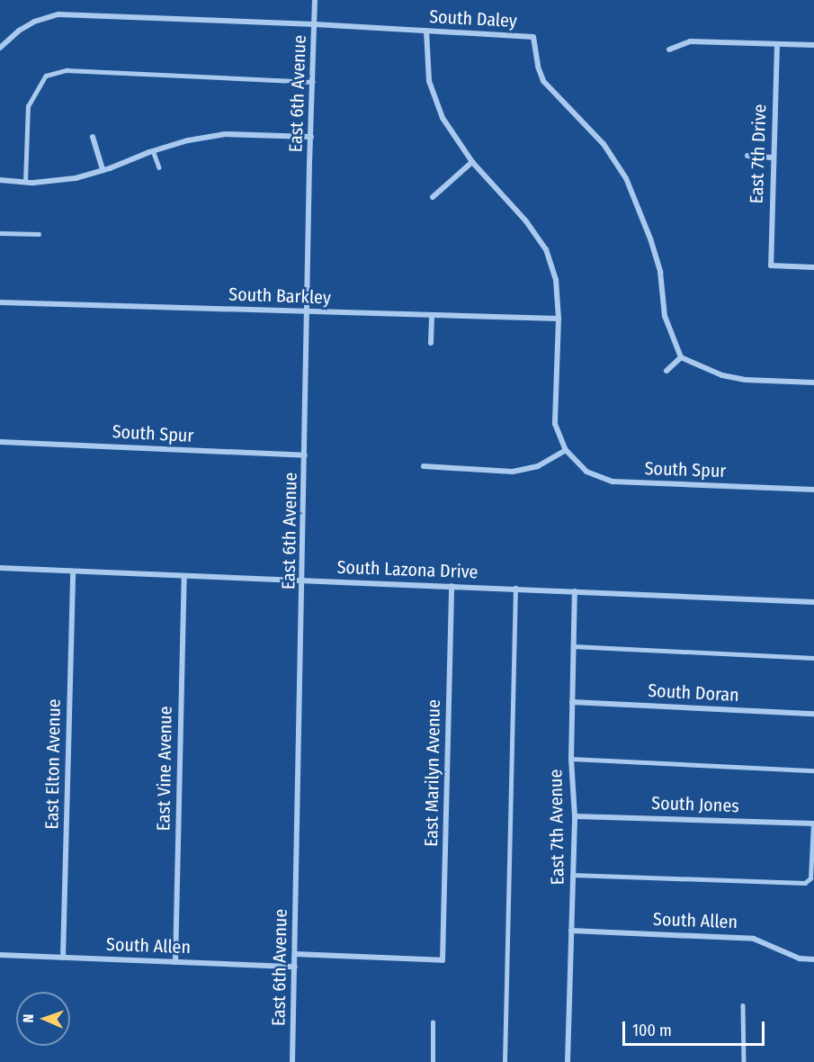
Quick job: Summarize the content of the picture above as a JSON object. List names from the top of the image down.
{
  "streets": {
    "street": [
      "South Daley",
      "East 6th Avenue",
      "East 7th Drive",
      "South Barkley",
      "South Spur",
      "South Lazona Drive",
      "South Doran",
      "East Elton Avenue",
      "East Vine Avenue",
      "East Marilyn Avenue",
      "South Jones",
      "East 7th Avenue",
      "South Allen"
    ]
  },
  "crossings": [
    ["South Daley", "East 6th Avenue"],
    ["East 6th Avenue", "South Barkley"],
    ["East 6th Avenue", "South Spur"],
    ["East 6th Avenue", "South Lazona Drive"],
    ["East 6th Avenue", "East Marilyn Avenue"],
    ["East 6th Avenue", "South Allen"],
    ["South Lazona Drive", "East Elton Avenue"],
    ["South Lazona Drive", "East Vine Avenue"],
    ["South Lazona Drive", "East Marilyn Avenue"],
    ["South Lazona Drive", "East 7th Avenue"],
    ["South Doran", "East 7th Avenue"],
    ["East Elton Avenue", "South Allen"],
    ["East Vine Avenue", "South Allen"],
    ["South Jones", "East 7th Avenue"],
    ["East 7th Avenue", "South Allen"]
  ],
  "scale_bar": "100 m",
  "north": "left"
}
